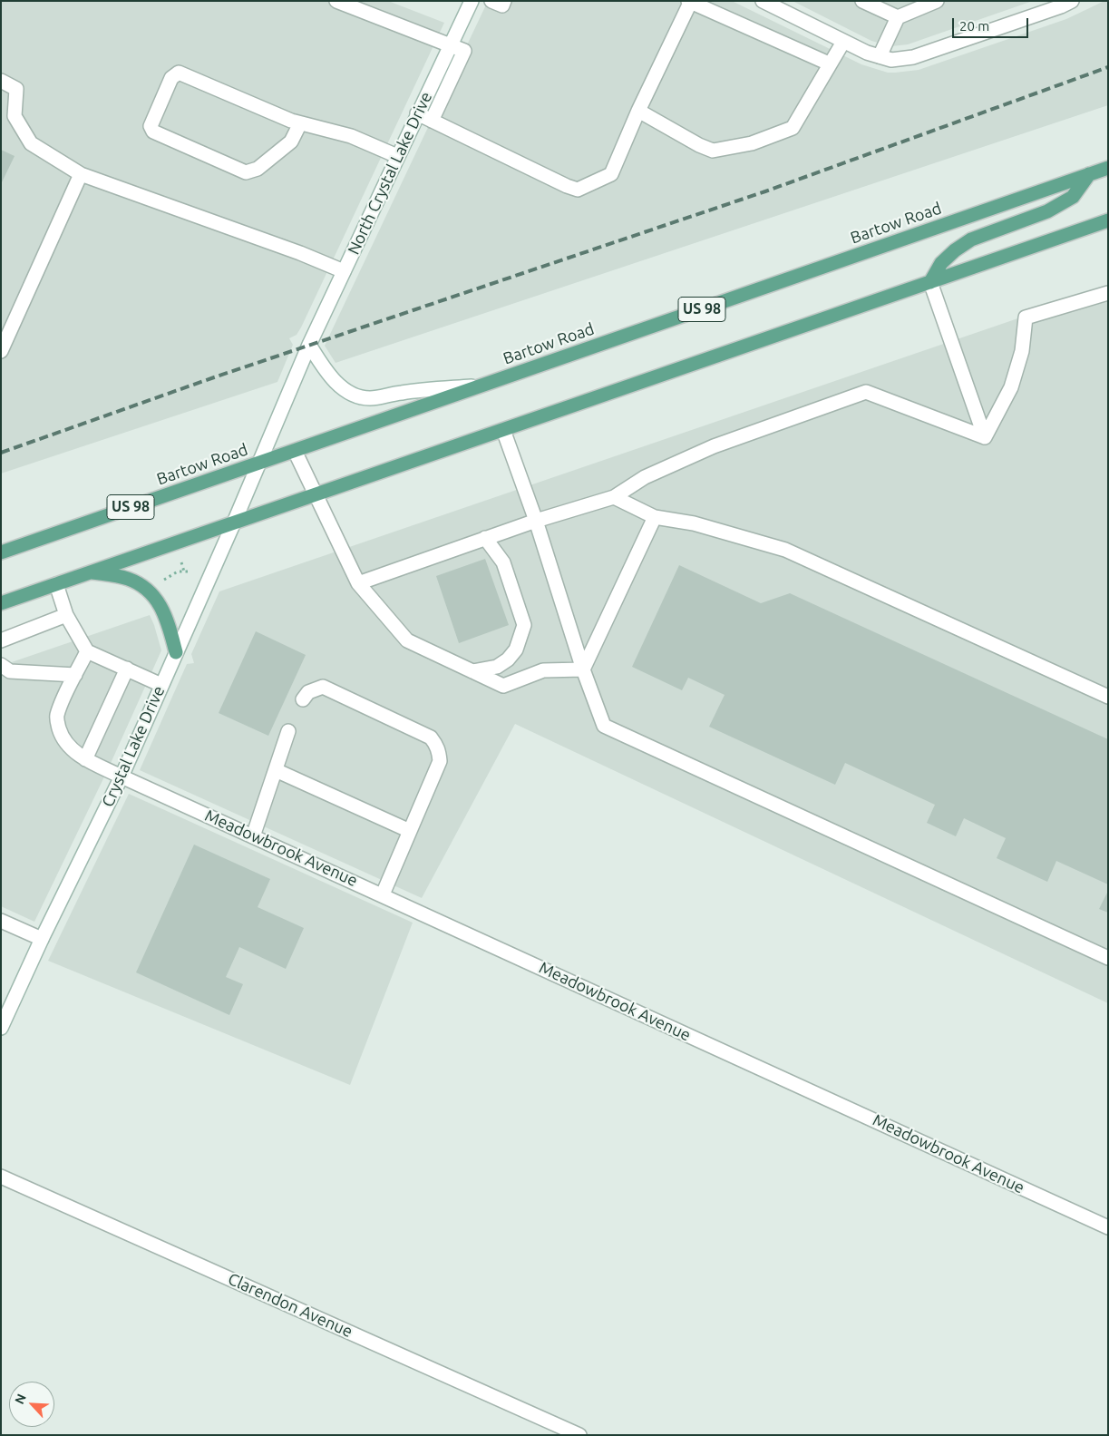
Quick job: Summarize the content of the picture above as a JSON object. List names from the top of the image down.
{
  "streets": {
    "main road": ["Bartow Road", "US 98"],
    "street": [
      "North Crystal Lake Drive",
      "Crystal Lake Drive",
      "Meadowbrook Avenue",
      "Clarendon Avenue"
    ]
  },
  "crossings": [
    ["North Crystal Lake Drive", "Bartow Road"],
    ["North Crystal Lake Drive", "Crystal Lake Drive"],
    ["Bartow Road", "Crystal Lake Drive"],
    ["Crystal Lake Drive", "Meadowbrook Avenue"]
  ],
  "scale_bar": "20 m",
  "north": "top left"
}
